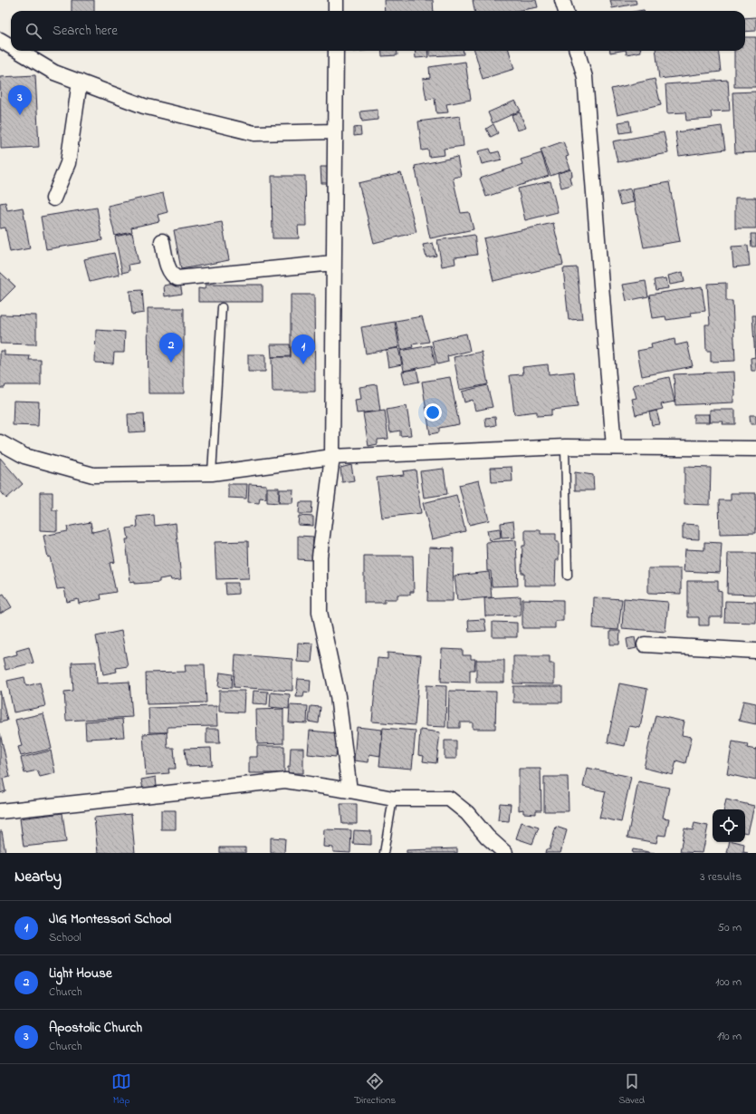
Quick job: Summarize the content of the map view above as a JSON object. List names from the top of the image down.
{
  "page": {
    "search": "Search here",
    "pins": ["3", "2", "1"],
    "heading": ["Nearby", "3 results"],
    "list": [
      {
        "mark": "1",
        "name": "JIG Montessori School",
        "note": "School",
        "value": "50 m"
      },
      {
        "mark": "2",
        "name": "Light House",
        "note": "Church",
        "value": "100 m"
      },
      {
        "mark": "3",
        "name": "Apostolic Church",
        "note": "Church",
        "value": "190 m"
      }
    ],
    "nav": ["Map", "Directions", "Saved"]
  }
}
